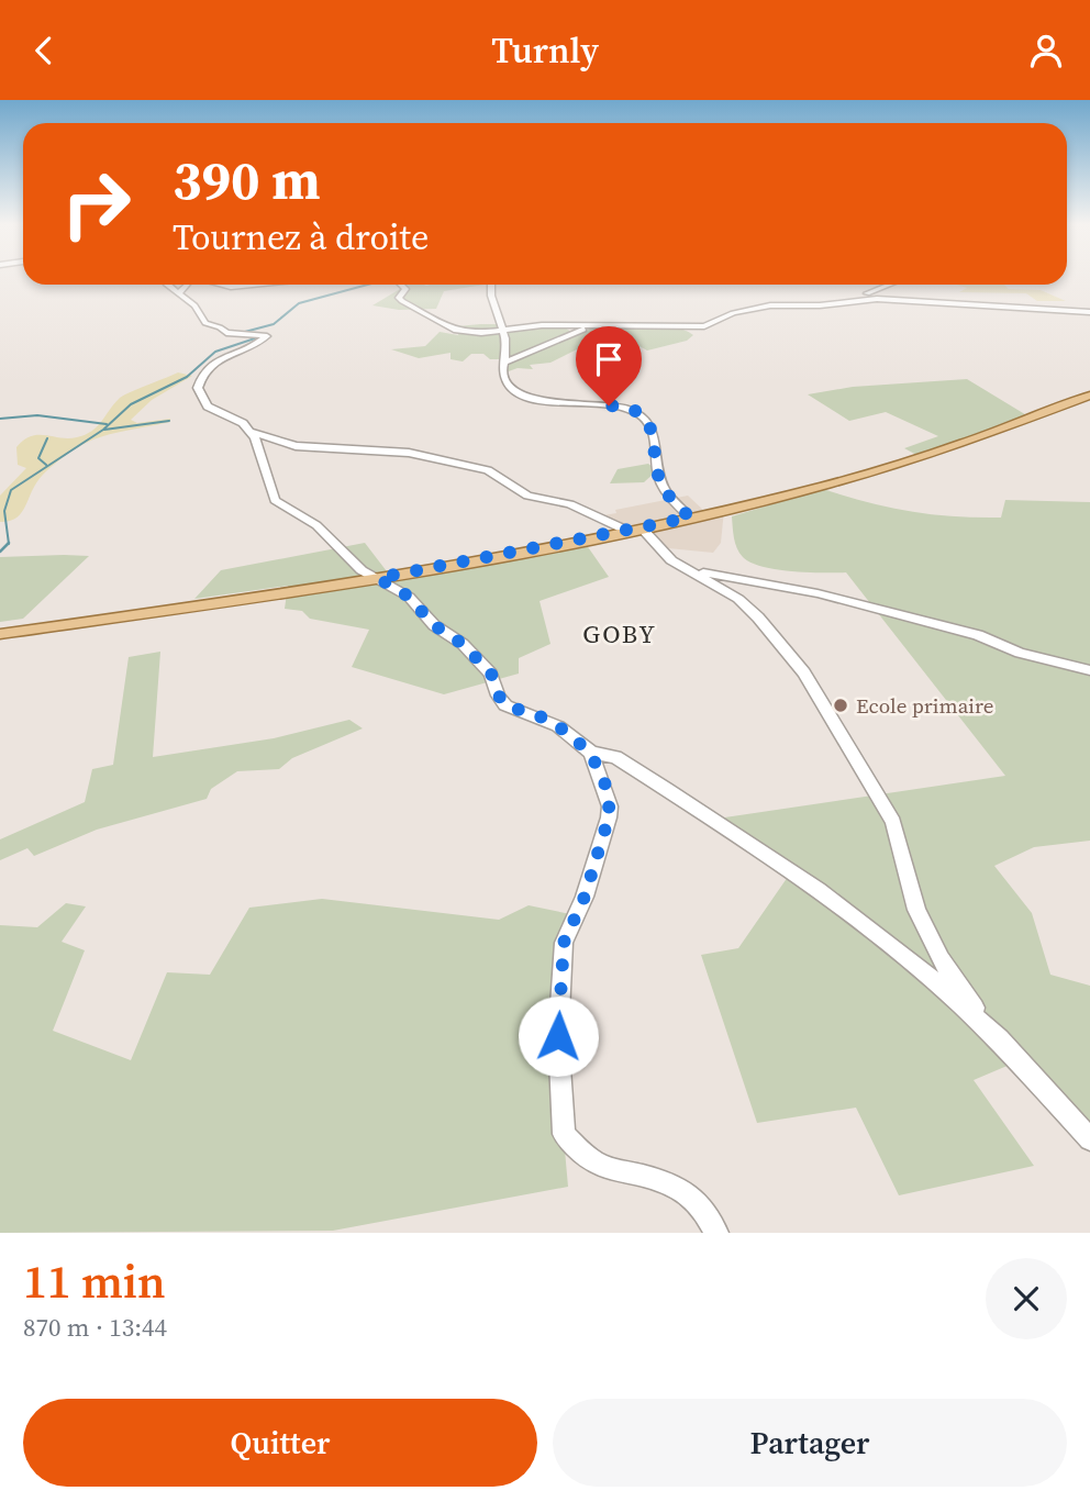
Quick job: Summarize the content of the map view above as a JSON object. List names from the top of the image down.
{
  "districts": ["GOBY"],
  "places": ["Ecole primaire"],
  "page": {
    "header": "Turnly",
    "turn": ["390 m", "Tournez à droite"],
    "heading": ["11 min", "870 m · 13:44"],
    "buttons": ["Quitter", "Partager"]
  }
}
